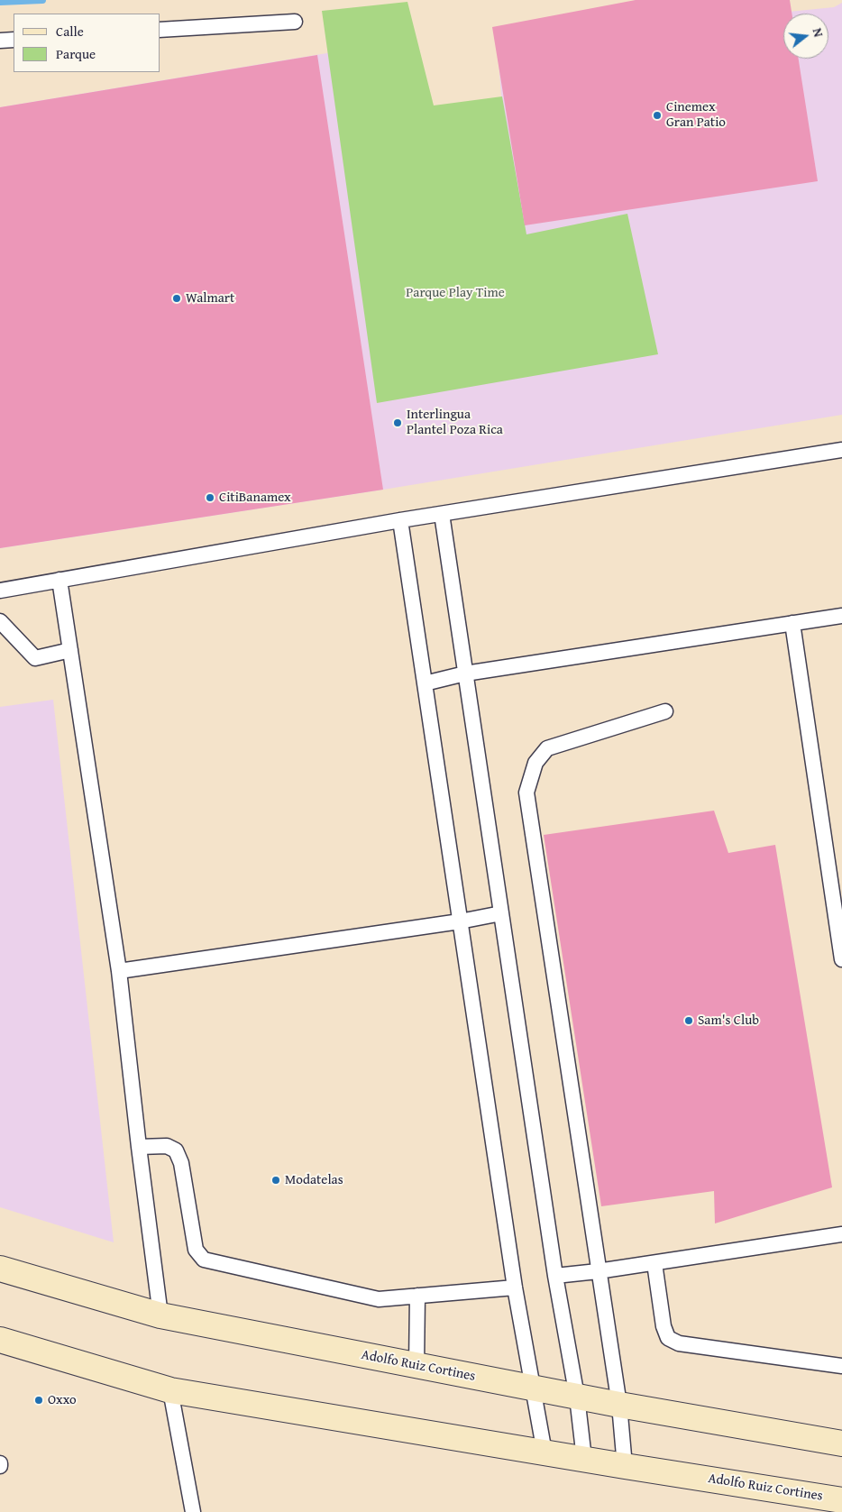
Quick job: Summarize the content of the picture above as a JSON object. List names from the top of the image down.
{
  "streets": {
    "main road": ["Adolfo Ruiz Cortines"]
  },
  "parks": ["Parque Play Time"],
  "places": [
    "Cinemex Gran Patio",
    "Walmart",
    "Interlingua Plantel Poza Rica",
    "CitiBanamex",
    "Sam's Club",
    "Modatelas",
    "Oxxo"
  ],
  "legend": ["Calle", "Parque"],
  "north": "right"
}
